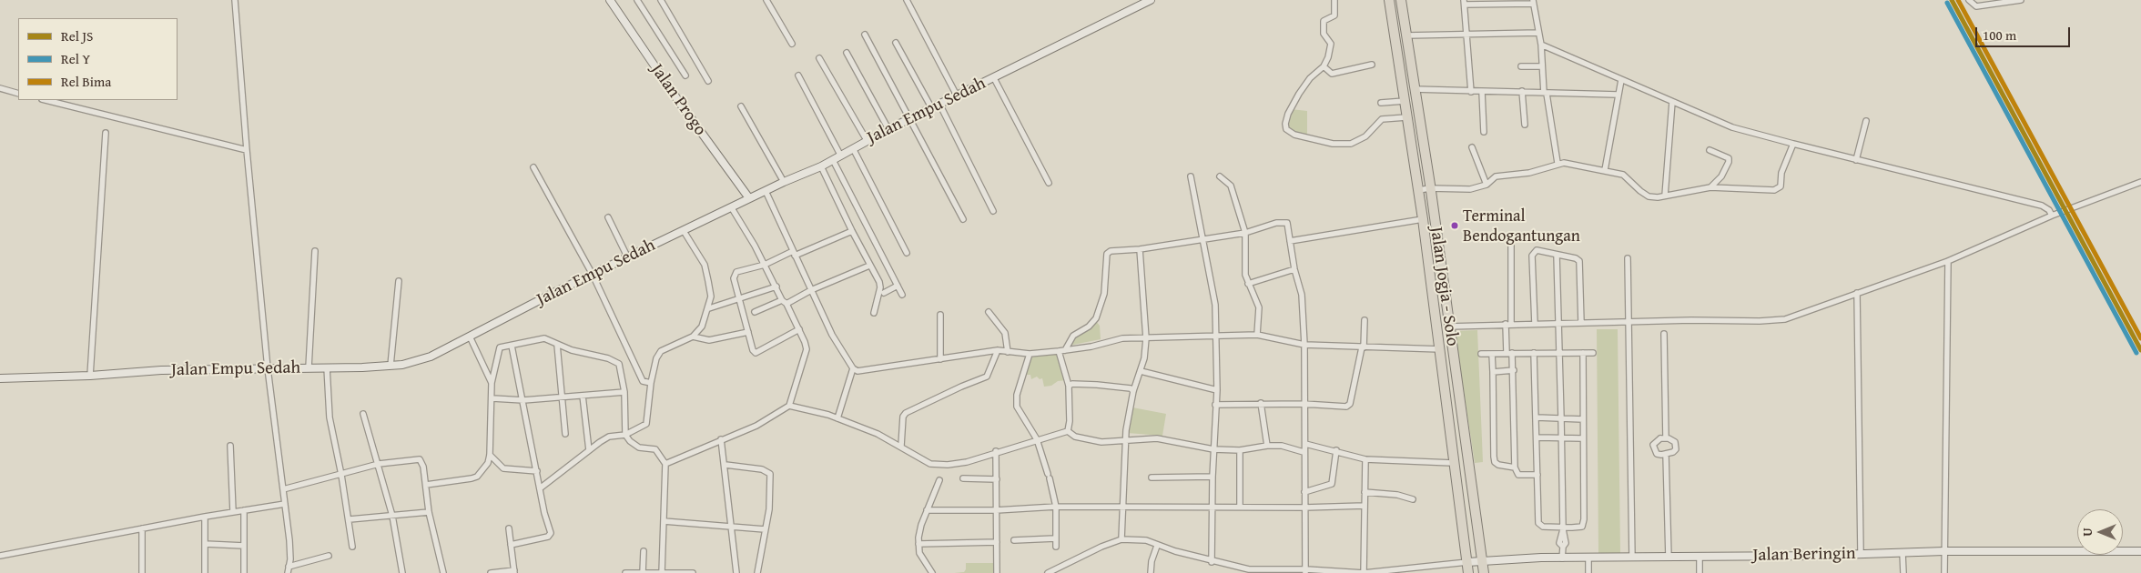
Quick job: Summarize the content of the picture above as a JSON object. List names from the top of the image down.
{
  "streets": {
    "highway": ["Jalan Jogja - Solo"],
    "street": ["Jalan Progo", "Jalan Empu Sedah", "Jalan Beringin"]
  },
  "crossings": [
    ["Jalan Progo", "Jalan Empu Sedah"],
    ["Jalan Jogja - Solo", "Jalan Beringin"]
  ],
  "places": ["Terminal Bendogantungan"],
  "lines": ["rail line JS", "rail line Bima", "rail line Y"],
  "legend": ["Rel JS", "Rel Y", "Rel Bima"],
  "scale_bar": "100 m",
  "north": "left"
}
